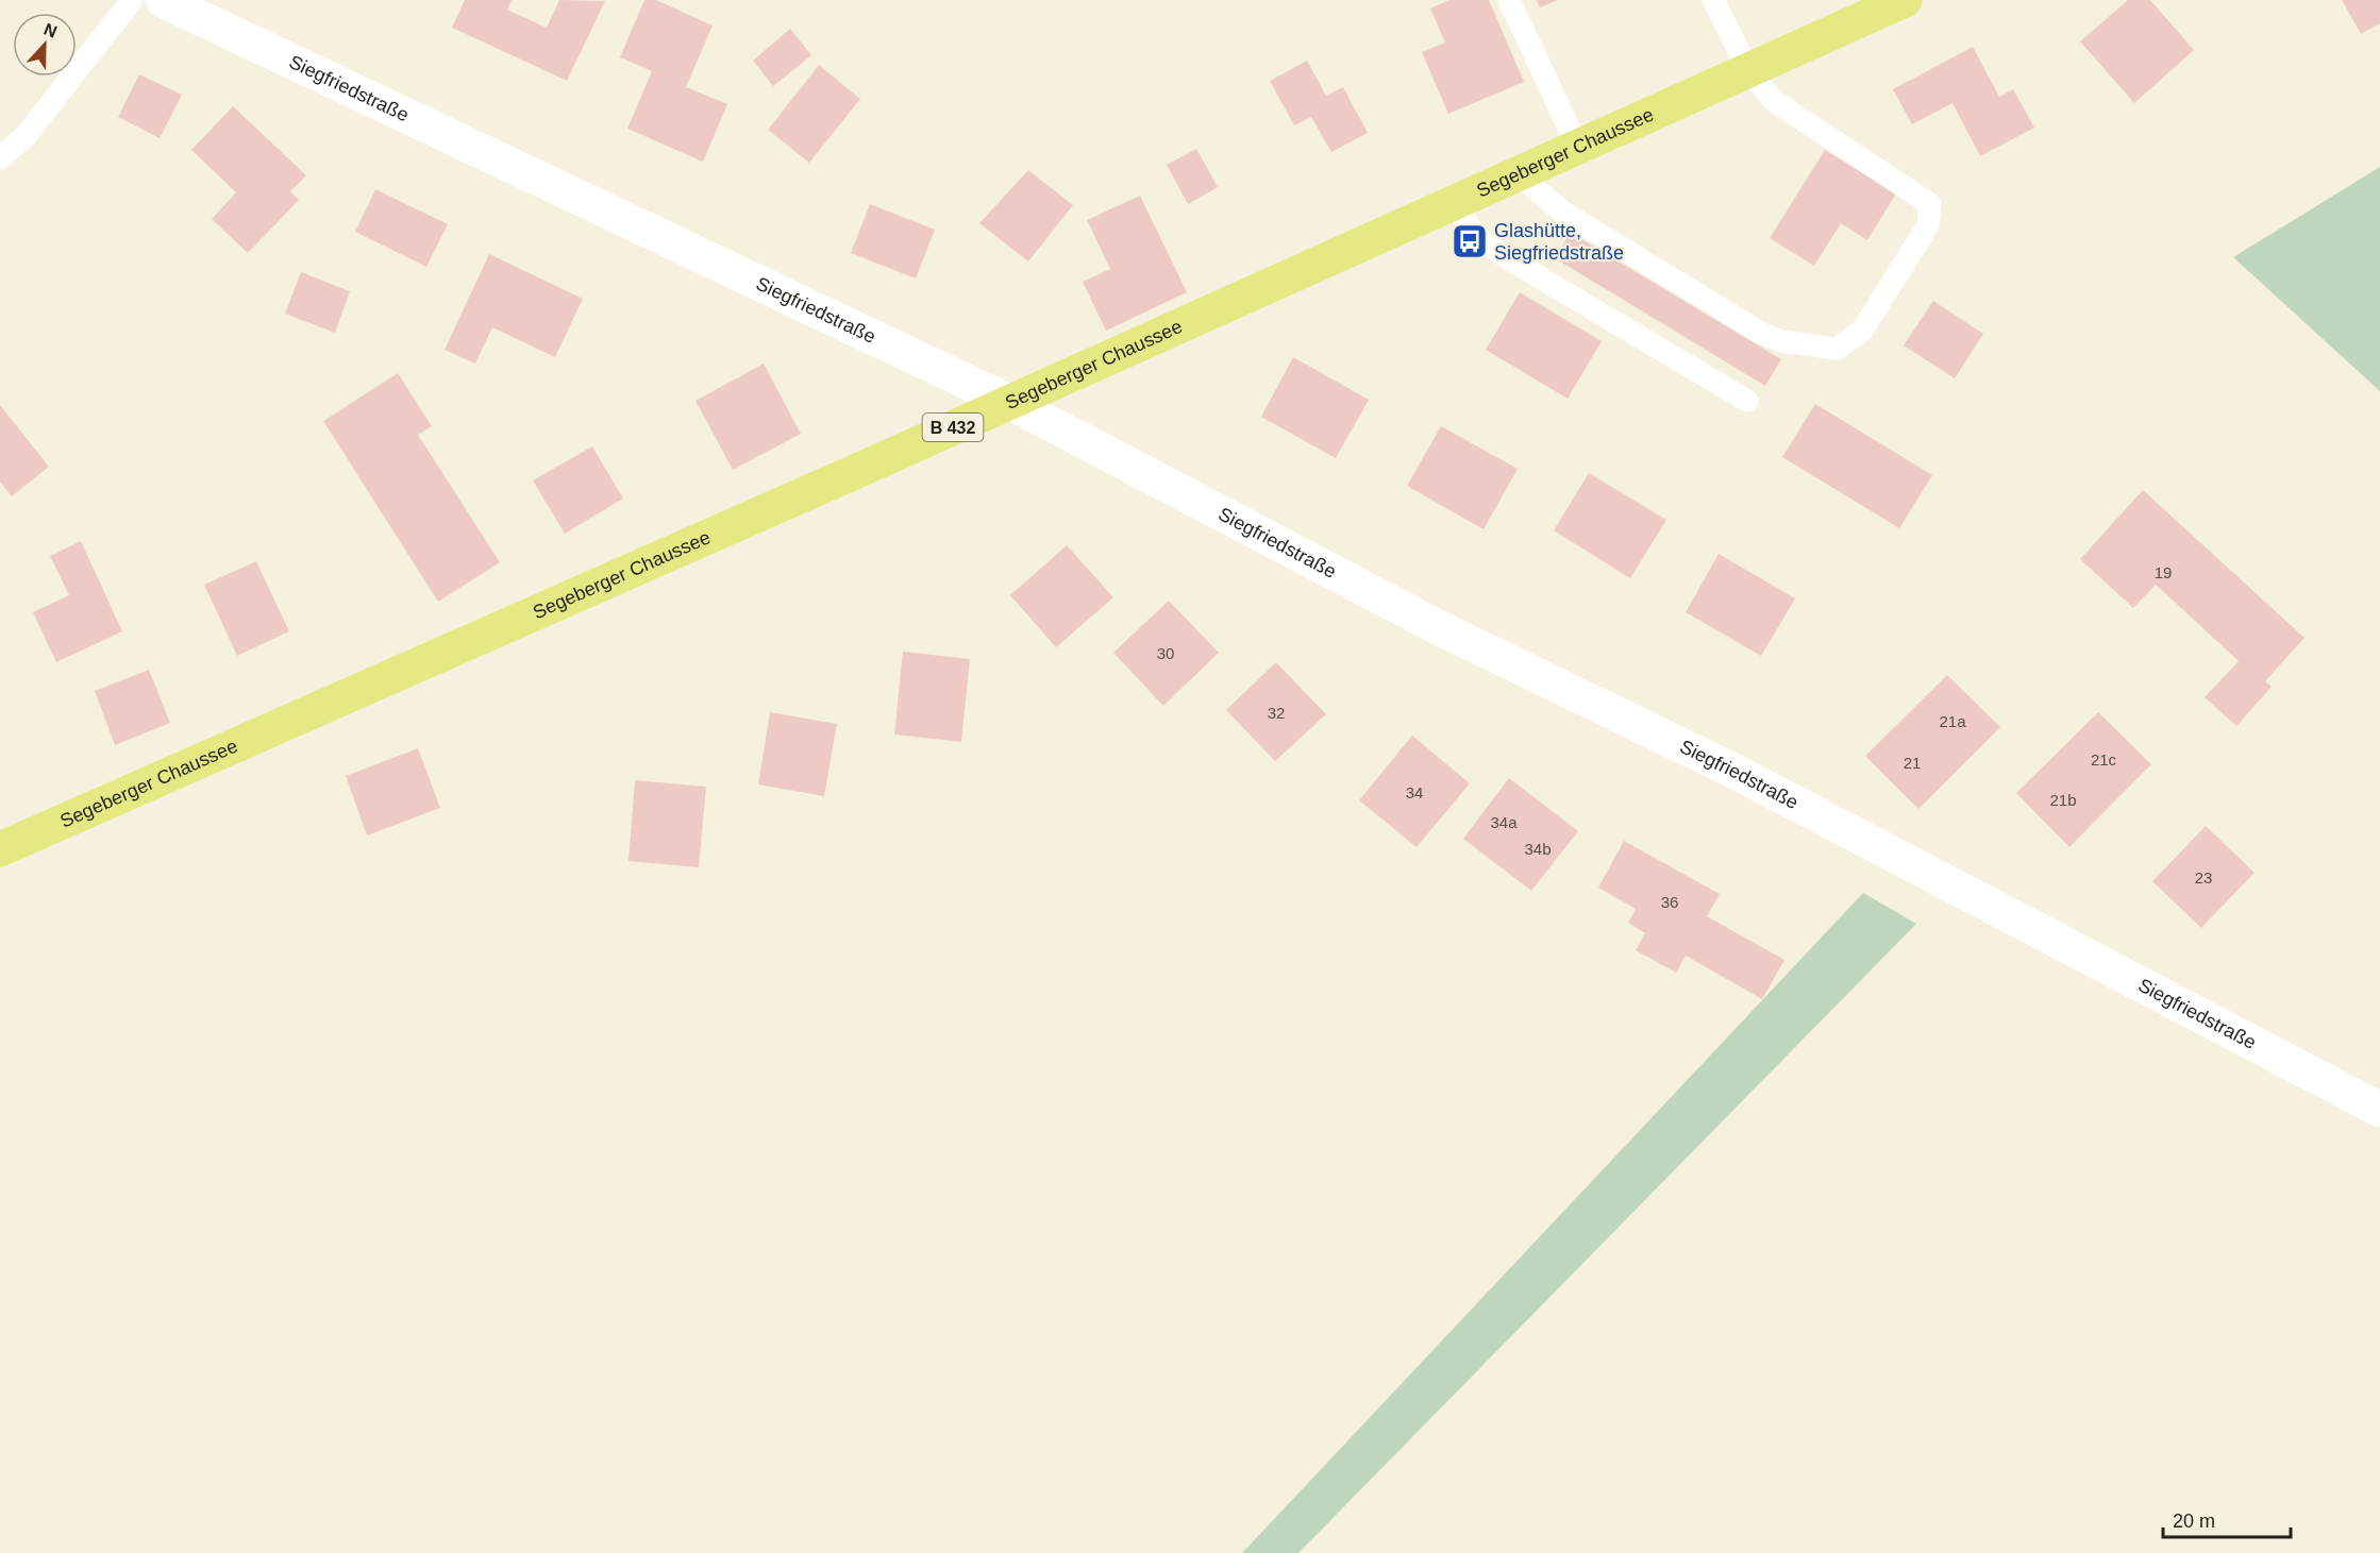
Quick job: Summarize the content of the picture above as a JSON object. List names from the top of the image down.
{
  "streets": {
    "main road": ["Segeberger Chaussee", "B 432"],
    "street": ["Siegfriedstraße"]
  },
  "crossings": [
    ["Siegfriedstraße", "Segeberger Chaussee"]
  ],
  "places": {
    "bus stop": ["Glashütte, Siegfriedstraße"]
  },
  "house_numbers": [
    "19",
    "30",
    "32",
    "21a",
    "21c",
    "21",
    "34",
    "21b",
    "34a",
    "34b",
    "23",
    "36"
  ],
  "scale_bar": "20 m",
  "north": "top"
}
